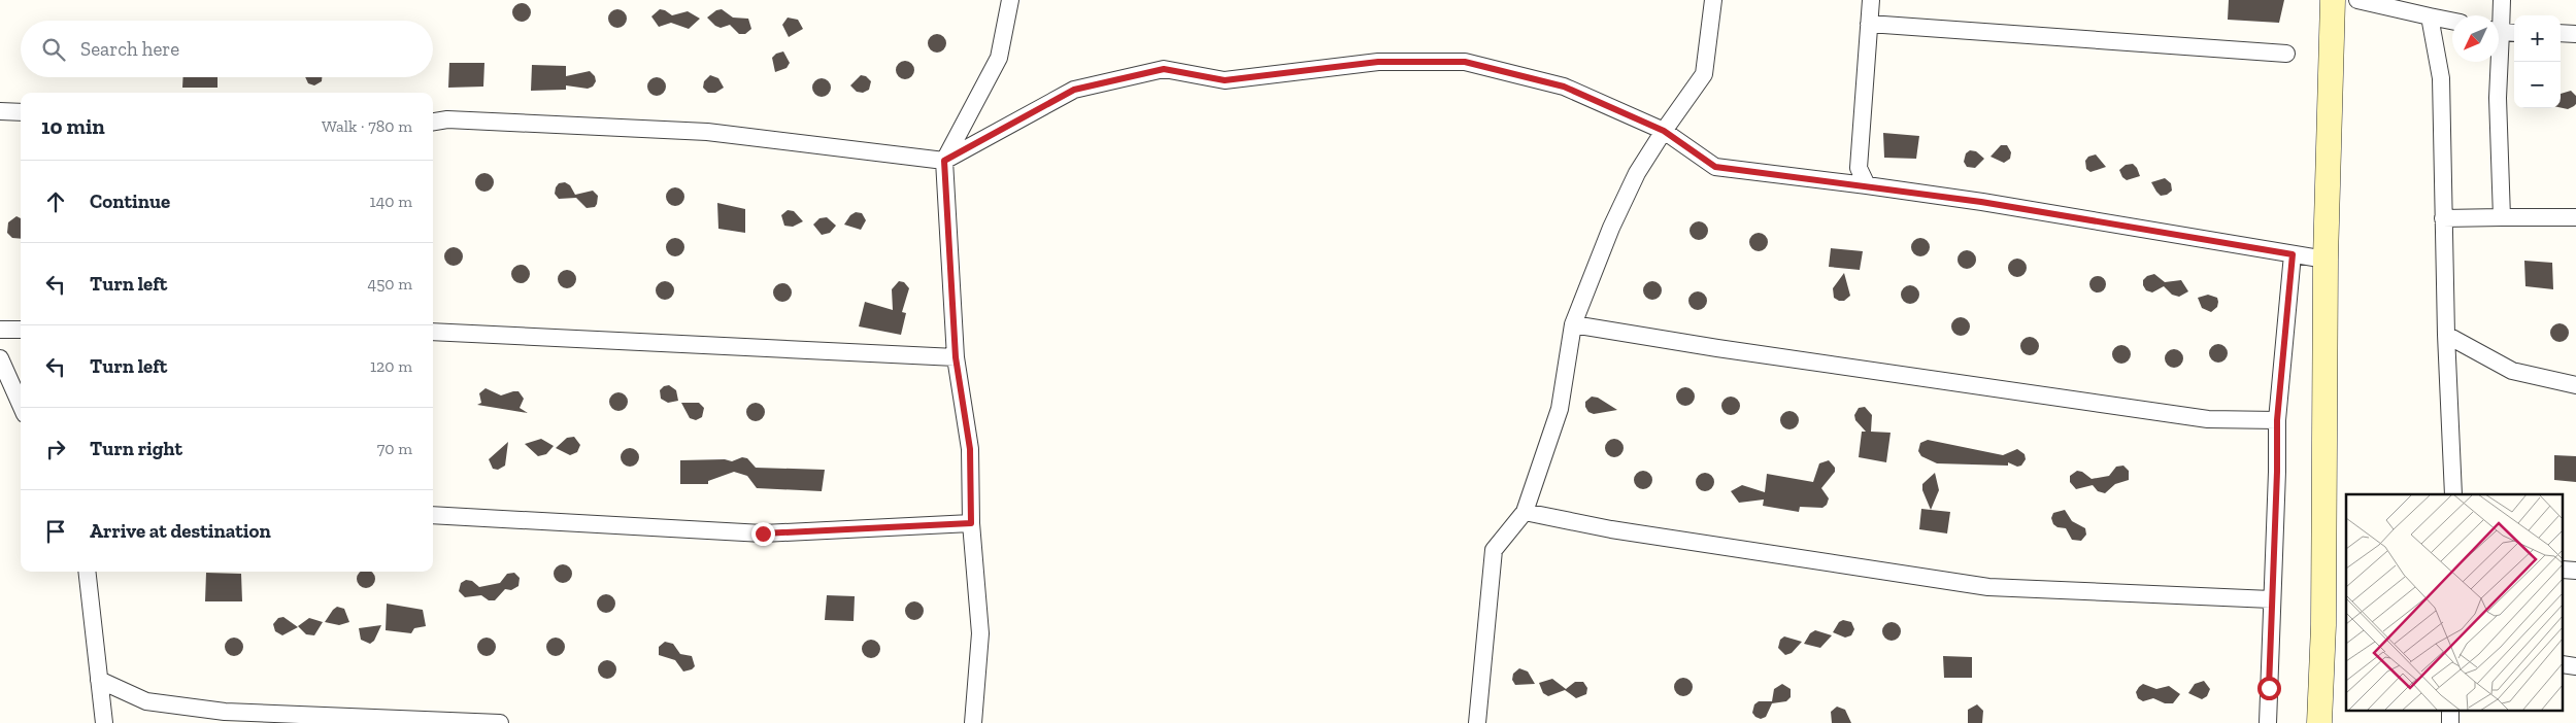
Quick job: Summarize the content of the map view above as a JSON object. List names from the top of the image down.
{
  "north": "bottom left",
  "page": {
    "map_buttons": ["+", "−"],
    "search": "Search here",
    "heading": ["10 min", "Walk · 780 m"],
    "list": [
      ["Continue", "140 m"],
      ["Turn left", "450 m"],
      ["Turn left", "120 m"],
      ["Turn right", "70 m"],
      "Arrive at destination"
    ]
  }
}
